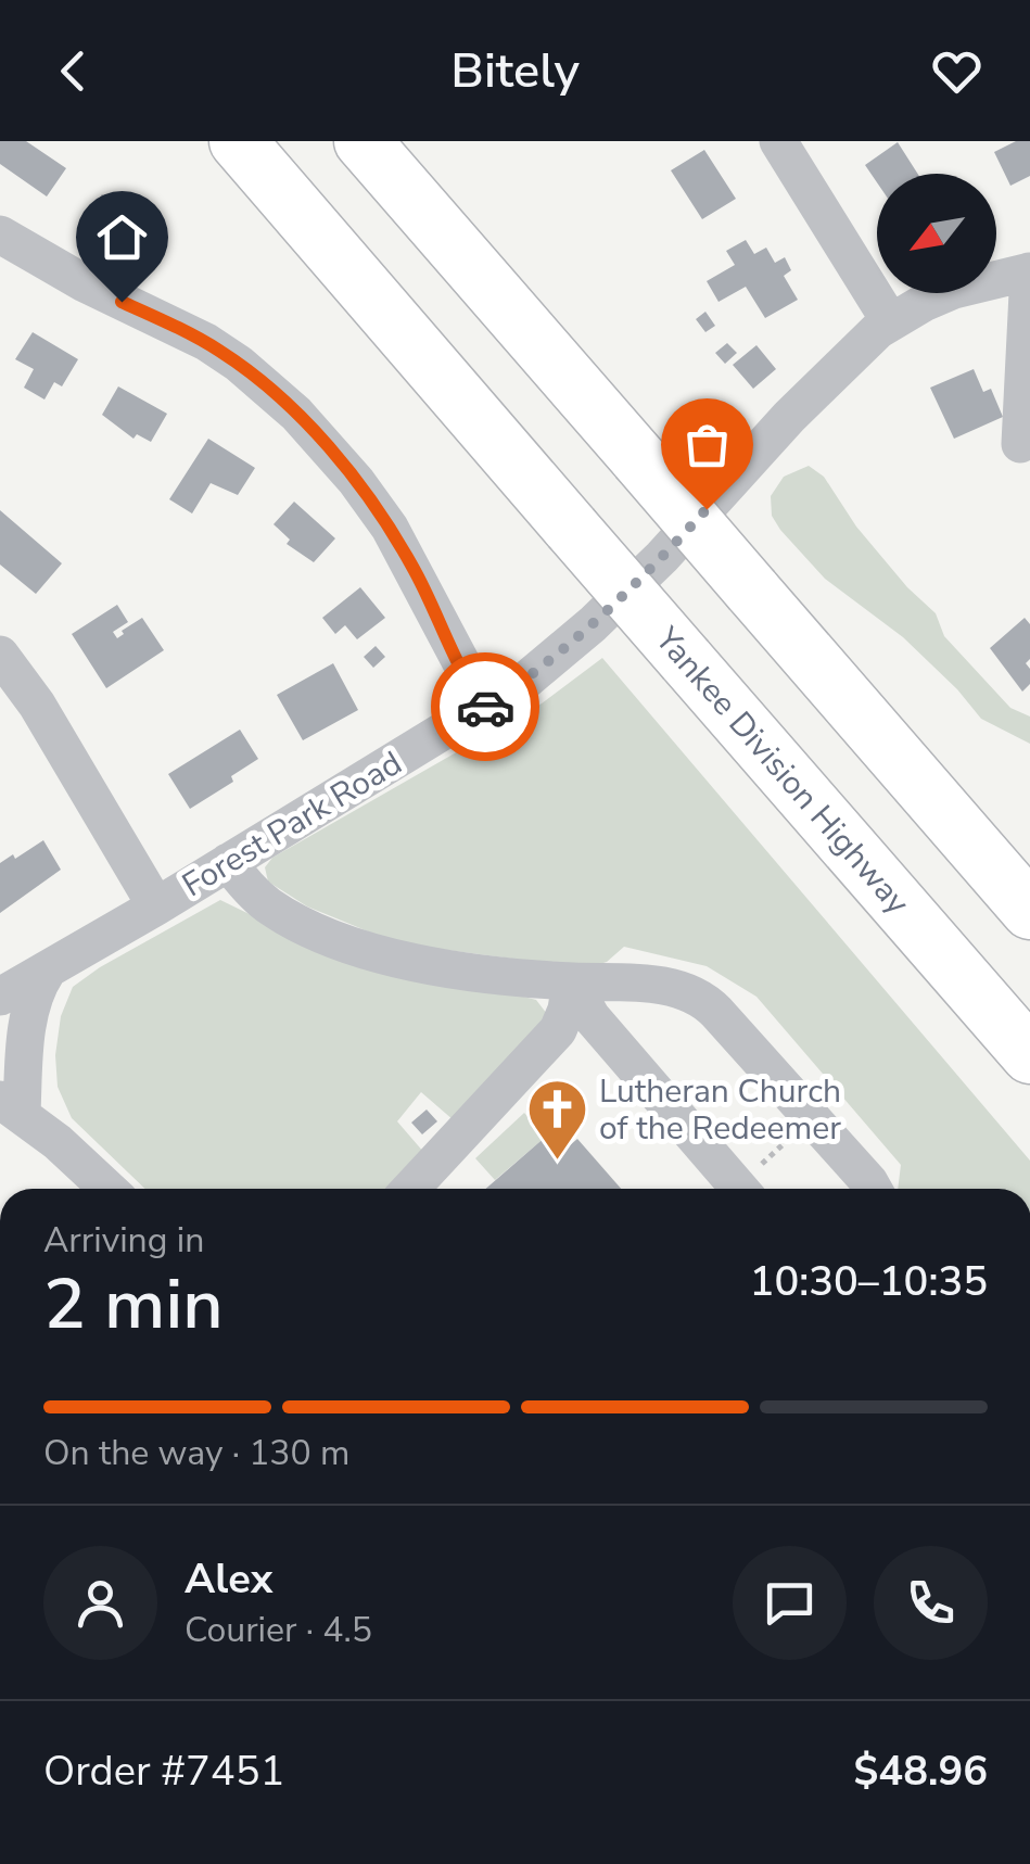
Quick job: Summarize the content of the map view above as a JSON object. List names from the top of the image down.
{
  "streets": {
    "highway": ["Yankee Division Highway"],
    "street": ["Forest Park Road"]
  },
  "places": {
    "church": ["Lutheran Church of the Redeemer"]
  },
  "north": "bottom left",
  "page": {
    "header": "Bitely",
    "heading": ["2 min", "Arriving in", "10:30–10:35"],
    "panel": [
      "Alex",
      "Courier · 4.5",
      "Order #7451",
      "$48.96"
    ],
    "bar": "On the way · 130 m"
  }
}
